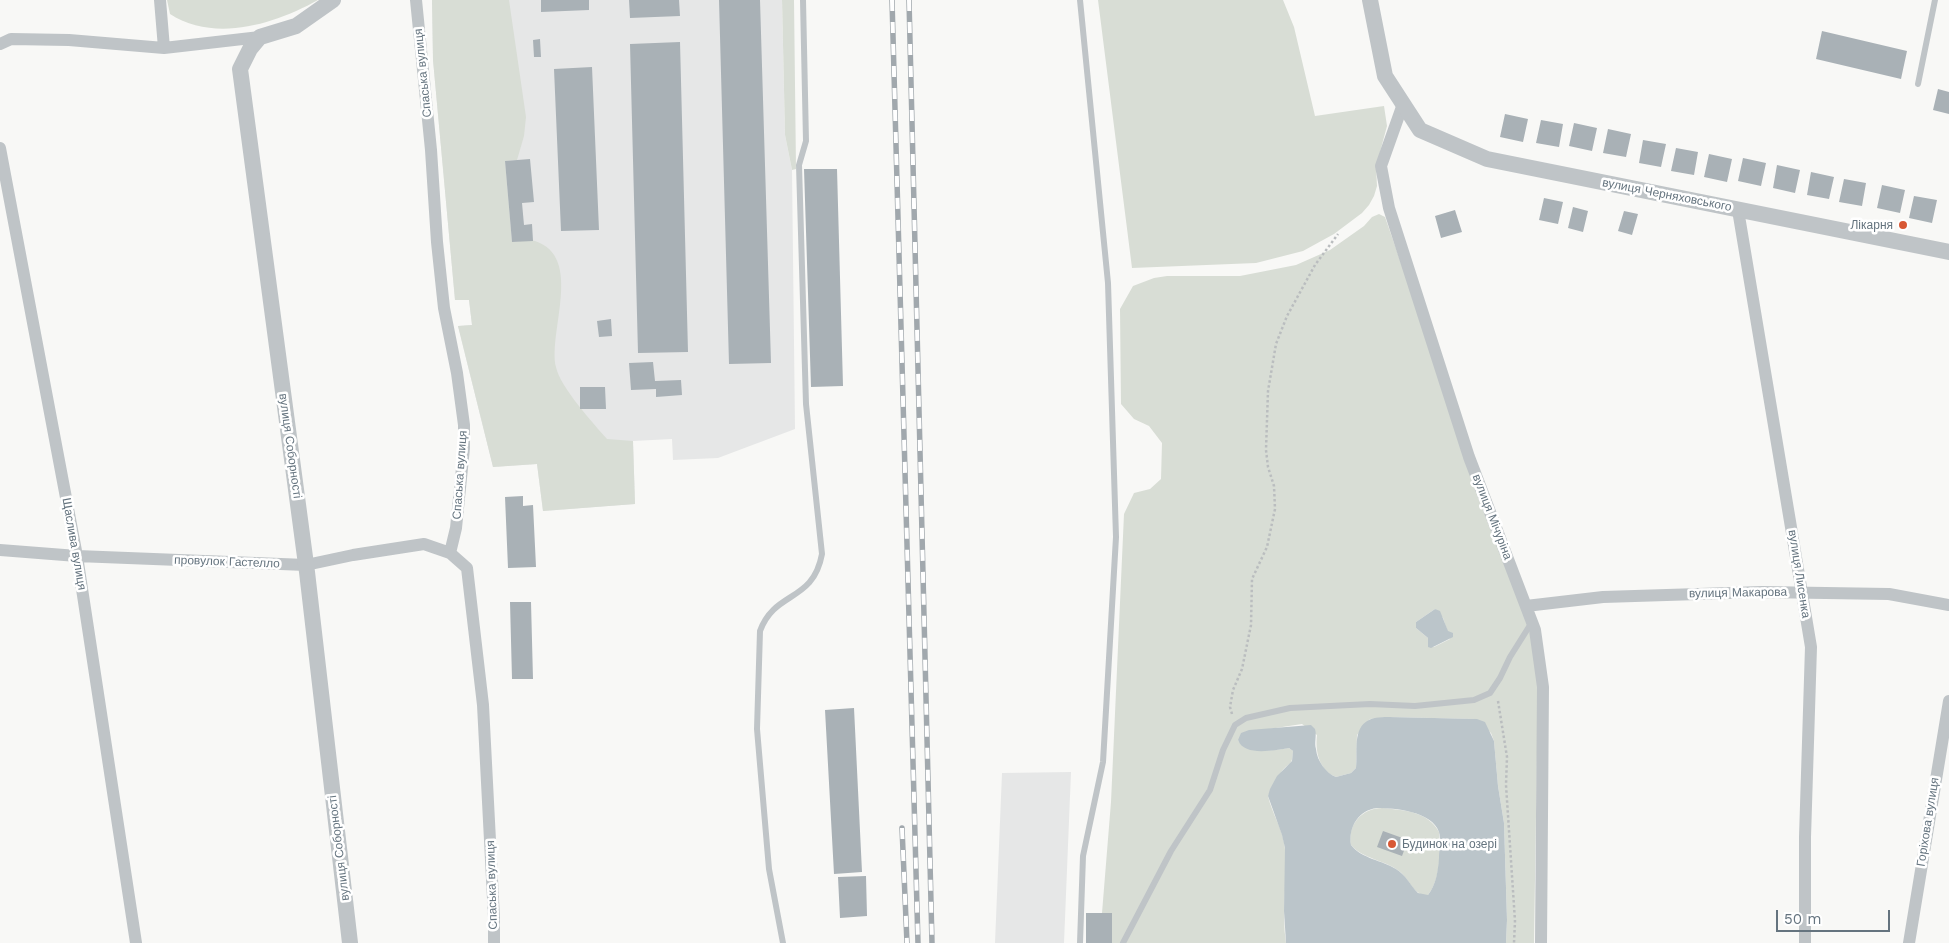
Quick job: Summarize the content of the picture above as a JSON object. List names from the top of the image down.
{
  "streets": {
    "street": [
      "Спаська вулиця",
      "вулиця Черняховського",
      "вулиця Соборності",
      "вулиця Мічуріна",
      "Щаслива вулиця",
      "провулок Гастелло",
      "вулиця Лисенка",
      "вулиця Макарова",
      "Горіхова вулиця"
    ]
  },
  "crossings": [
    ["Спаська вулиця", "провулок Гастелло"],
    ["вулиця Черняховського", "вулиця Мічуріна"],
    ["вулиця Черняховського", "вулиця Лисенка"],
    ["вулиця Соборності", "провулок Гастелло"],
    ["вулиця Мічуріна", "вулиця Макарова"],
    ["Щаслива вулиця", "провулок Гастелло"],
    ["вулиця Лисенка", "вулиця Макарова"]
  ],
  "places": ["Лікарня", "Будинок на озері"],
  "scale_bar": "50 m"
}
